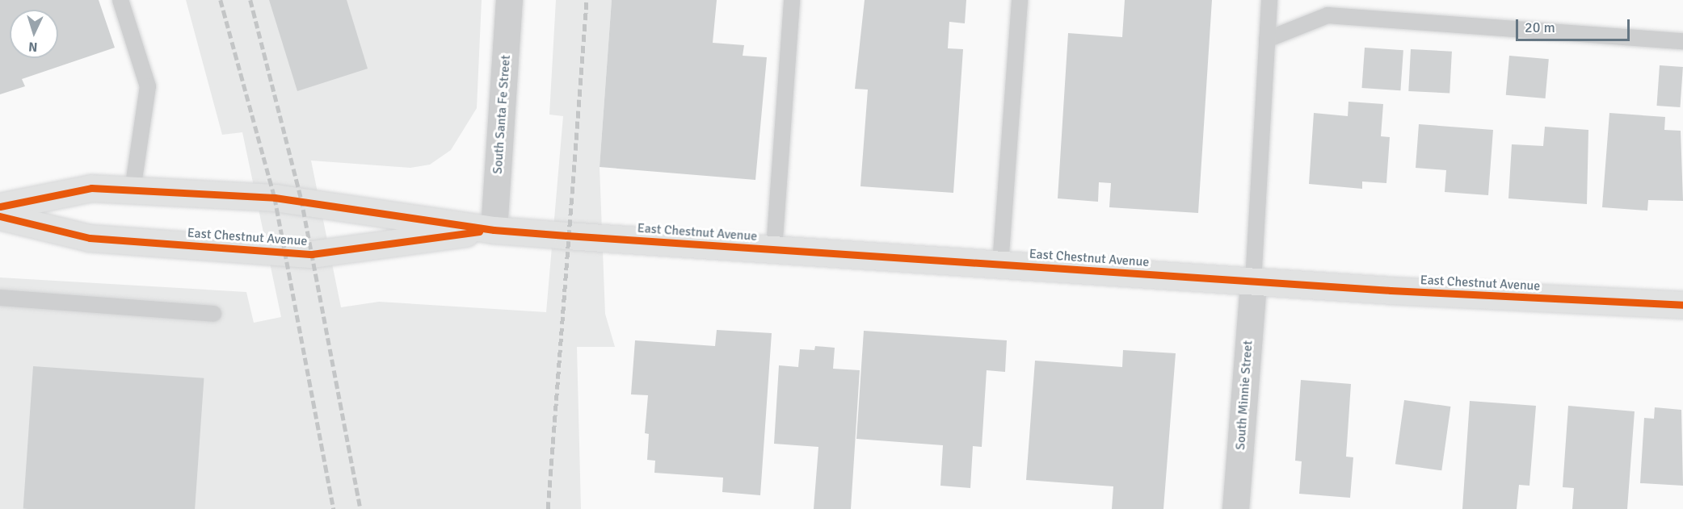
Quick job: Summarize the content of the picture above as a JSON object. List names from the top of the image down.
{
  "streets": {
    "street": ["South Santa Fe Street", "East Chestnut Avenue", "South Minnie Street"]
  },
  "crossings": [
    ["South Santa Fe Street", "East Chestnut Avenue"],
    ["East Chestnut Avenue", "South Minnie Street"]
  ],
  "scale_bar": "20 m",
  "north": "bottom"
}
